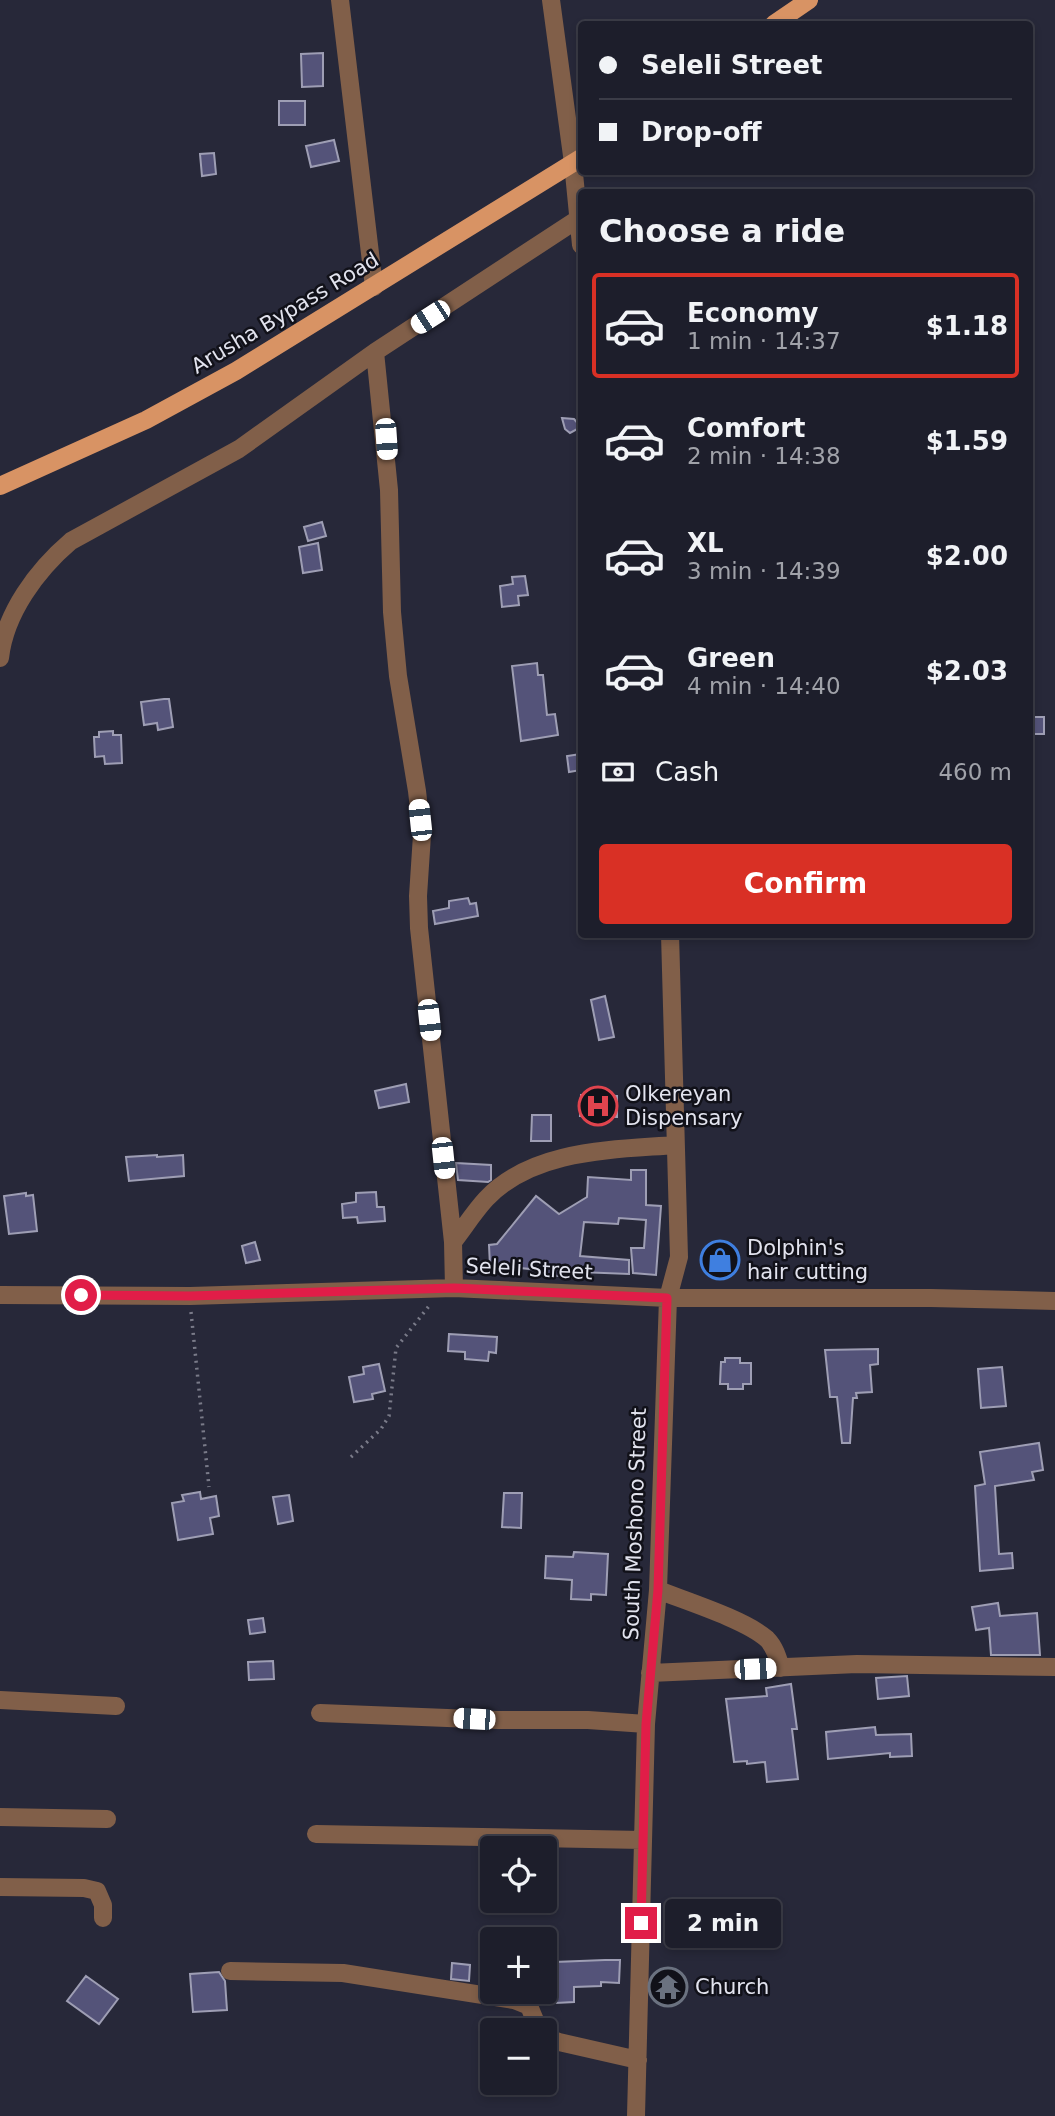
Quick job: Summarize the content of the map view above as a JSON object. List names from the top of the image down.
{
  "streets": {
    "main road": ["Arusha Bypass Road"],
    "street": ["Seleli Street", "South Moshono Street"]
  },
  "crossings": [
    ["Seleli Street", "South Moshono Street"]
  ],
  "places": {
    "hospital": ["Olkereyan Dispensary"],
    "shop": ["Dolphin's hair cutting"],
    "temple": ["Church"]
  },
  "page": {
    "banner": ["Seleli Street", "Drop-off"],
    "heading": "Choose a ride",
    "list": [
      {
        "name": "Economy",
        "note": "1 min · 14:37",
        "value": "$1.18"
      },
      {
        "name": "Comfort",
        "note": "2 min · 14:38",
        "value": "$1.59"
      },
      {
        "name": "XL",
        "note": "3 min · 14:39",
        "value": "$2.00"
      },
      {
        "name": "Green",
        "note": "4 min · 14:40",
        "value": "$2.03"
      }
    ],
    "pay": ["Cash", "460 m"],
    "buttons": "Confirm",
    "map_buttons": ["+", "−"],
    "bubble": "2 min"
  }
}
